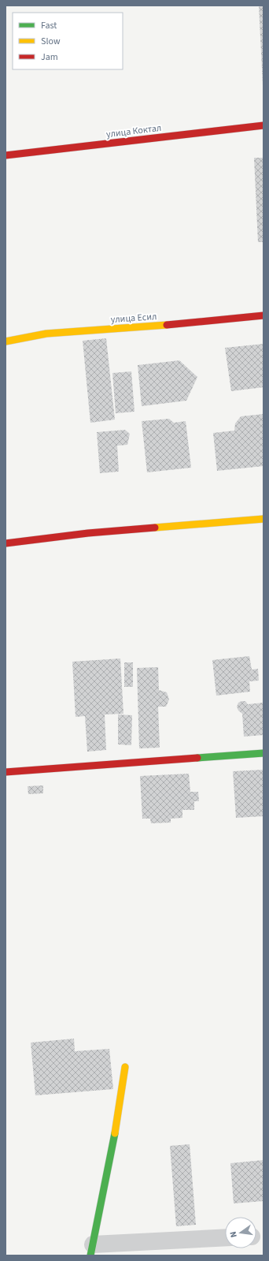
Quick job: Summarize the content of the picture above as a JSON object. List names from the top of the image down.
{
  "streets": {
    "street": ["улица Коктал", "улица Есил"]
  },
  "legend": ["Fast", "Slow", "Jam"],
  "north": "left"
}
